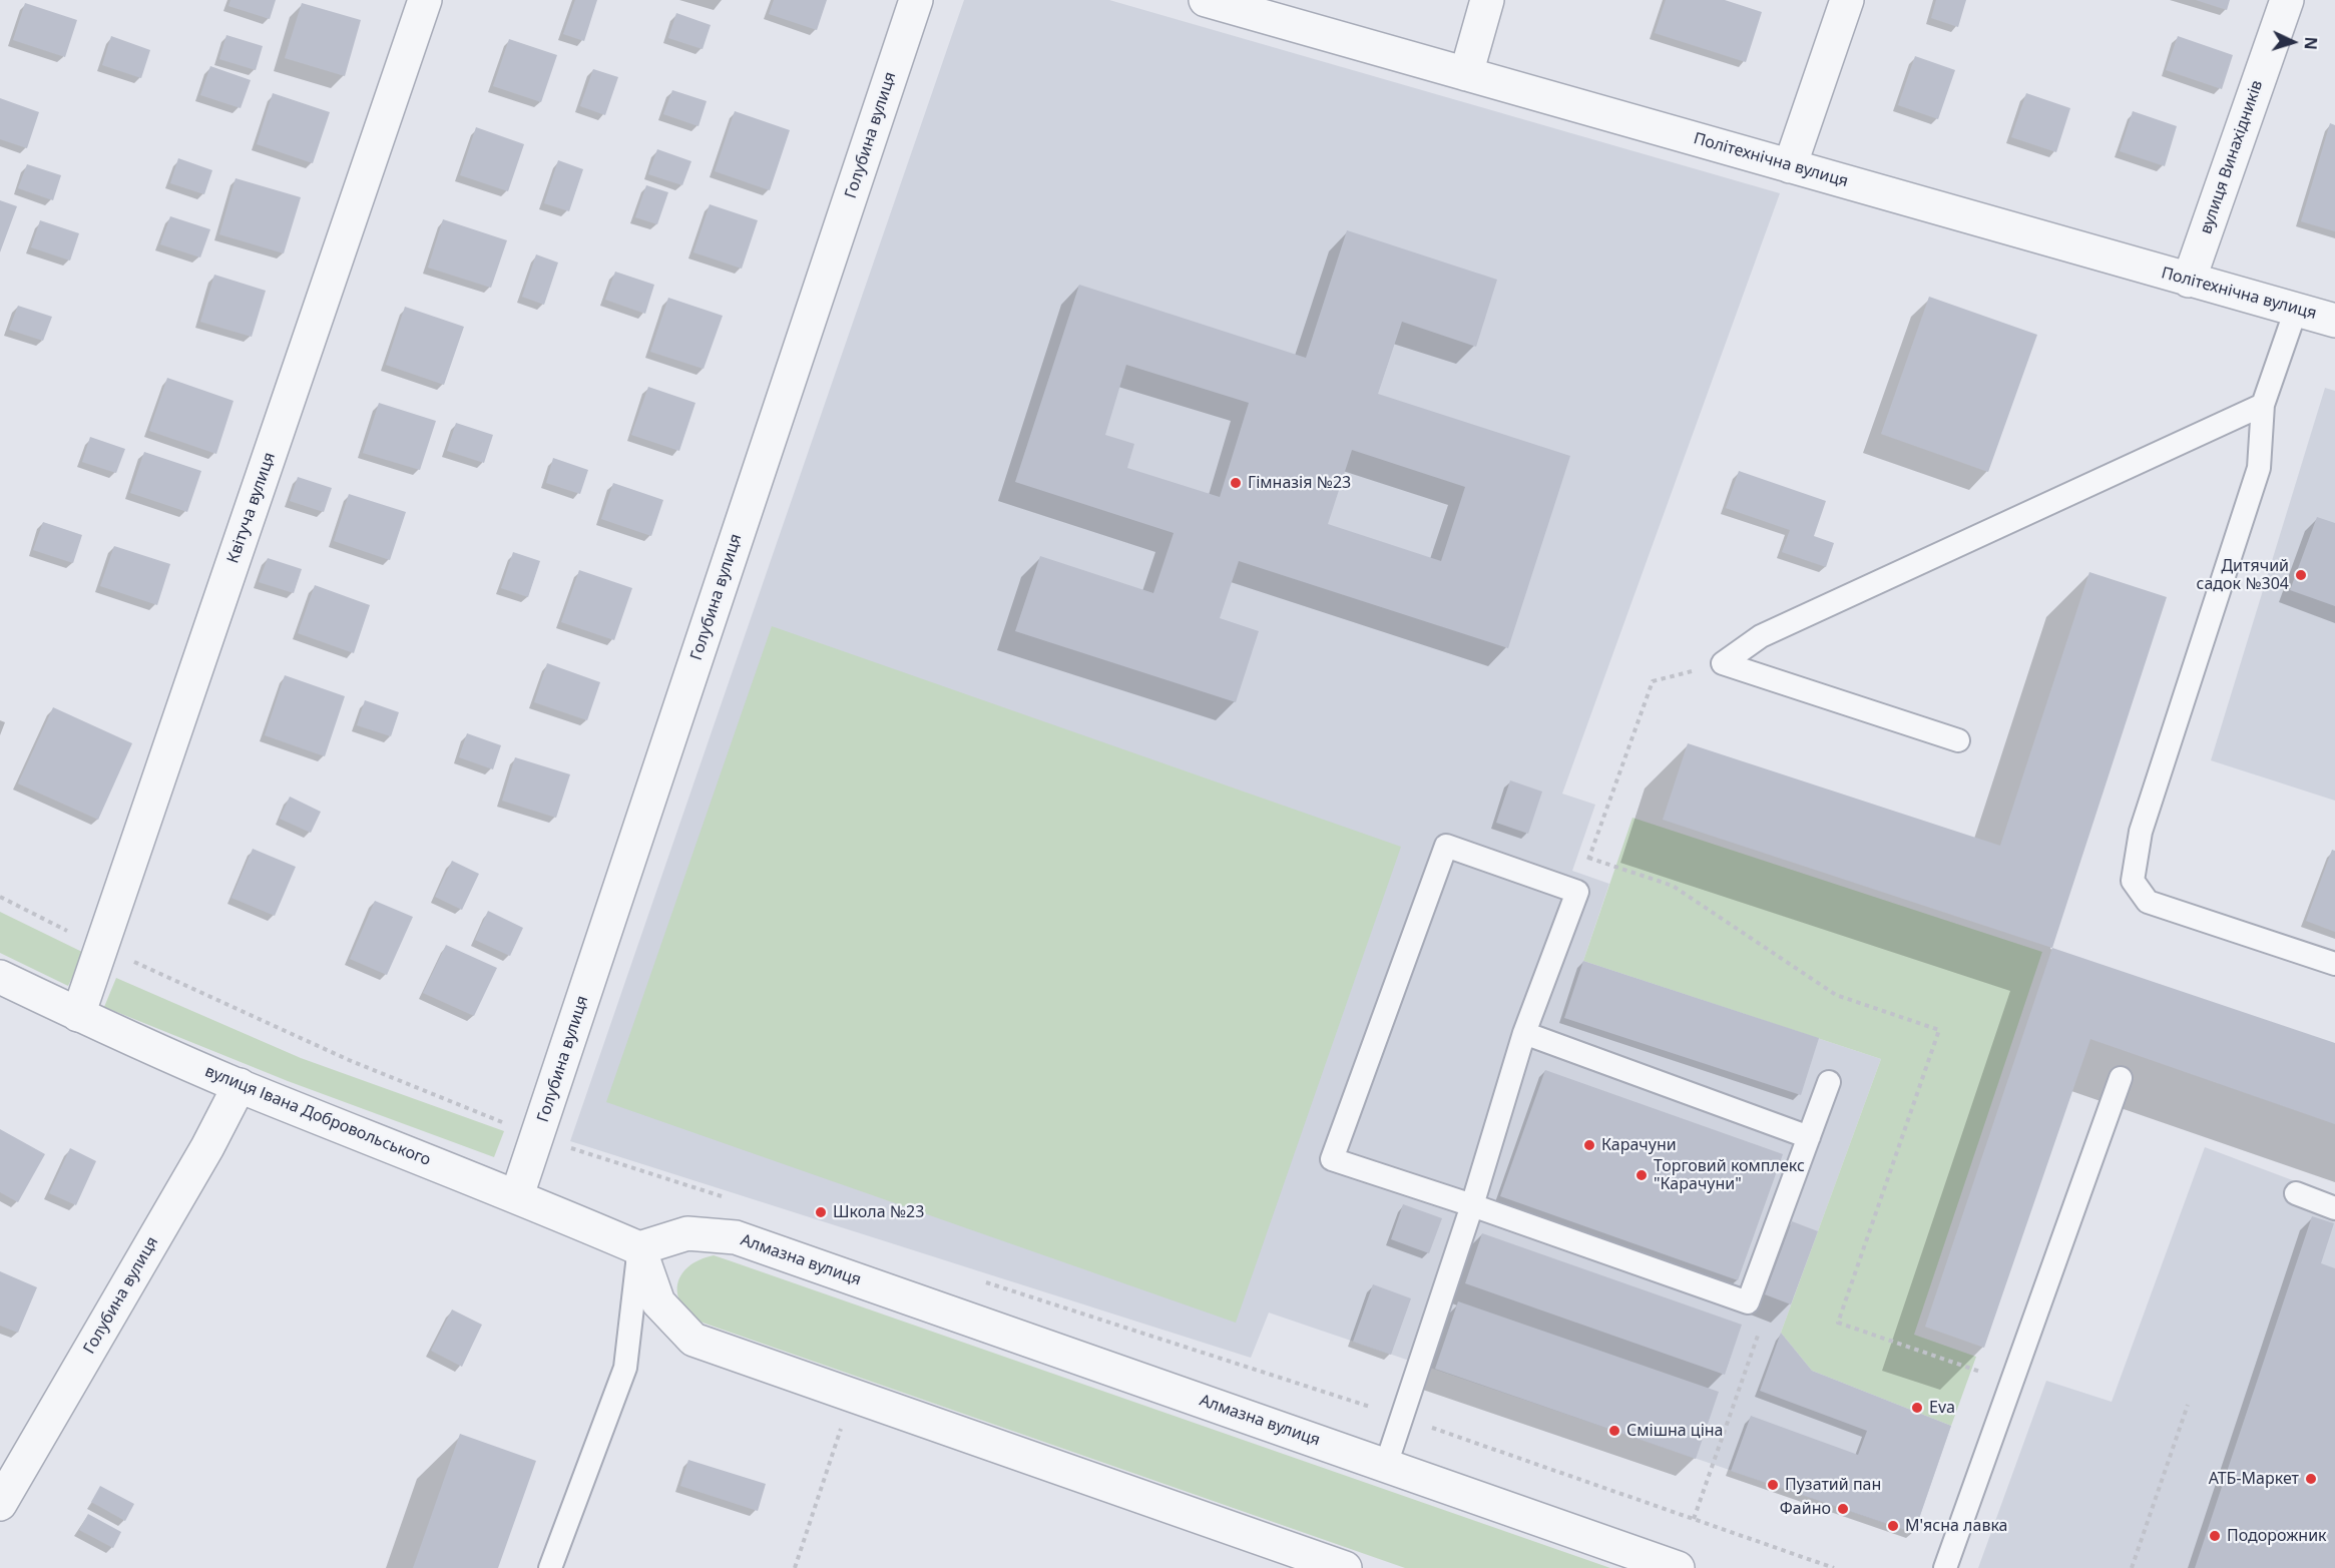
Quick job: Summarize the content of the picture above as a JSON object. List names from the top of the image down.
{
  "streets": {
    "street": [
      "Голубина вулиця",
      "вулиця Винахідників",
      "Політехнічна вулиця",
      "Квітуча вулиця",
      "вулиця Івана Добровольського",
      "Алмазна вулиця"
    ]
  },
  "crossings": [
    ["Голубина вулиця", "вулиця Івана Добровольського"],
    ["вулиця Винахідників", "Політехнічна вулиця"],
    ["Квітуча вулиця", "вулиця Івана Добровольського"],
    ["вулиця Івана Добровольського", "Алмазна вулиця"]
  ],
  "places": [
    "Гімназія №23",
    "Дитячий садок №304",
    "Карачуни",
    "Торговий комплекс \"Карачуни\"",
    "Школа №23",
    "Eva",
    "Смішна ціна",
    "АТБ-Маркет",
    "Пузатий пан",
    "Файно",
    "М'ясна лавка",
    "Подорожник"
  ],
  "north": "right"
}
